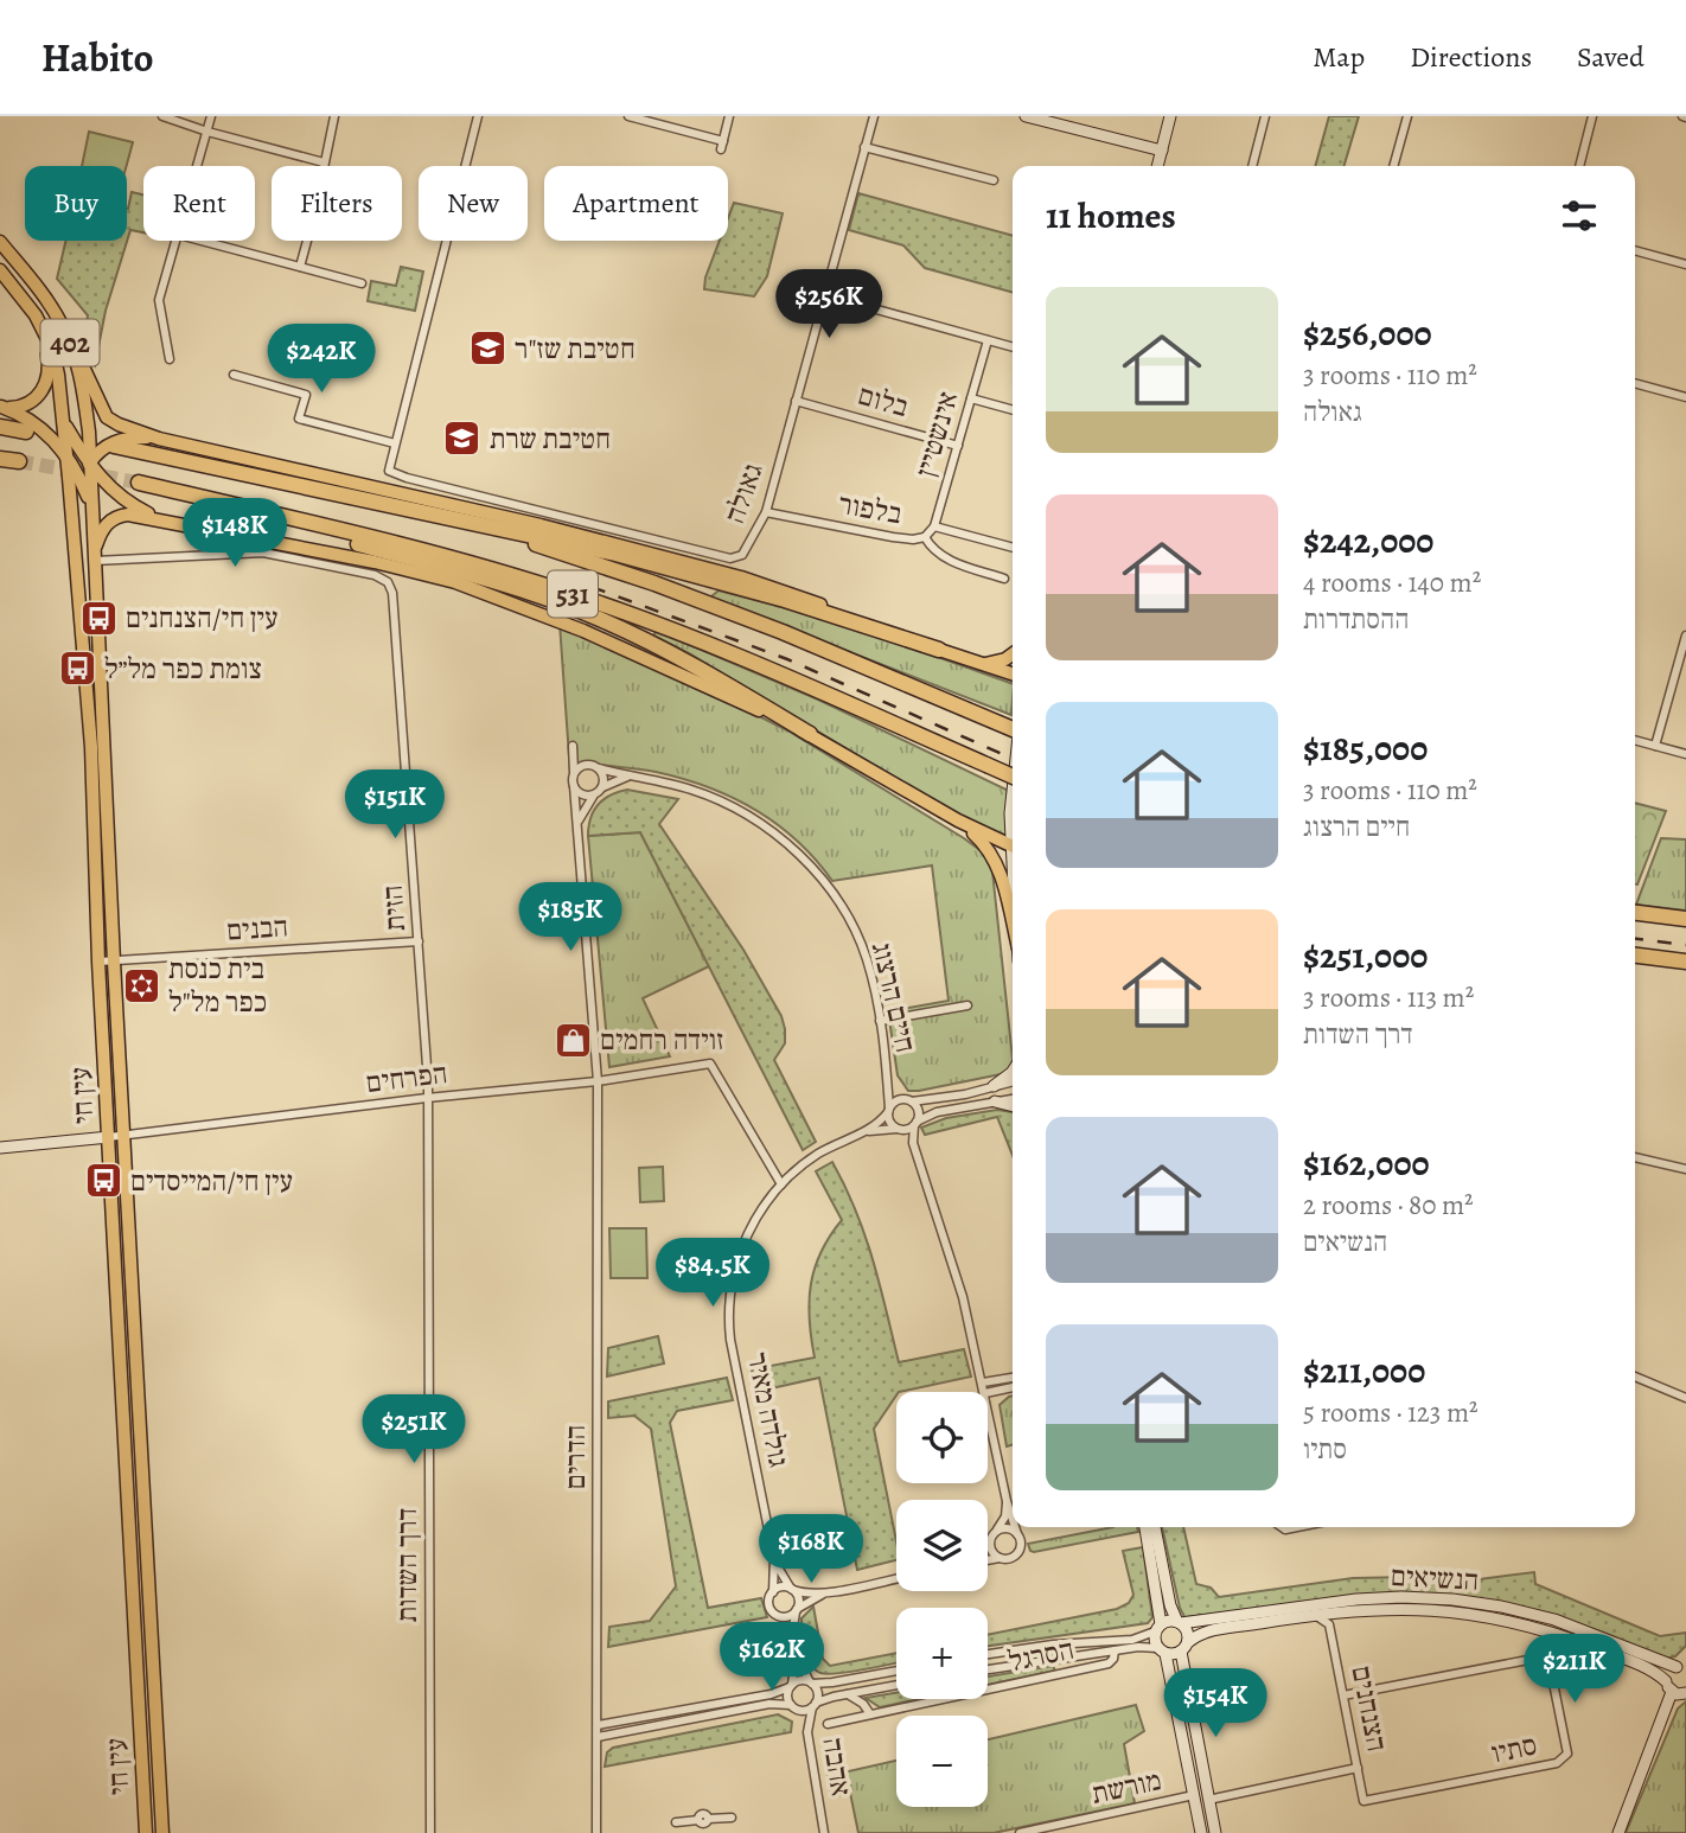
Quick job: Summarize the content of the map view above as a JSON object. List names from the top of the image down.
{
  "streets": {
    "highway": ["531"],
    "main road": ["402", "עין חי"],
    "street": [
      "בלום",
      "אינשטיין",
      "גאולה",
      "בלפור",
      "הזית",
      "הבנים",
      "חיים הרצוג",
      "הפרחים",
      "גולדה מאיר",
      "הדרים",
      "דרך השדות",
      "הנשיאים",
      "הסרגל",
      "הצנחנים",
      "סתיו",
      "אהבה",
      "מורשת"
    ]
  },
  "crossings": [
    ["402", "עין חי"],
    ["בלום", "אינשטיין"],
    ["בלום", "גאולה"],
    ["אינשטיין", "בלפור"],
    ["גאולה", "בלפור"],
    ["הזית", "הבנים"],
    ["הזית", "הפרחים"],
    ["הזית", "עין חי"],
    ["הזית", "דרך השדות"],
    ["הבנים", "עין חי"],
    ["חיים הרצוג", "גולדה מאיר"],
    ["הפרחים", "עין חי"],
    ["הפרחים", "גולדה מאיר"],
    ["הפרחים", "הדרים"],
    ["הפרחים", "דרך השדות"],
    ["הצנחנים", "סתיו"]
  ],
  "places": {
    "school or university": ["חטיבת שז\"ר", "חטיבת שרת"],
    "bus stop": ["עין חי/הצנחנים", "צומת כפר מל״ל", "עין חי/המייסדים"],
    "synagogue": ["בית כנסת כפר מל\"ל"],
    "shop": ["זוידה רחמים"]
  },
  "page": {
    "header": "Habito",
    "nav": ["Map", "Directions", "Saved"],
    "chip": [
      "Buy",
      "Rent",
      "Filters",
      "New",
      "Apartment"
    ],
    "heading": "11 homes",
    "list": [
      {
        "name": "$256,000",
        "note": "3 rooms · 110 m² · גאולה"
      },
      {
        "name": "$242,000",
        "note": "4 rooms · 140 m² · ההסתדרות"
      },
      {
        "name": "$185,000",
        "note": "3 rooms · 110 m² · חיים הרצוג"
      },
      {
        "name": "$251,000",
        "note": "3 rooms · 113 m² · דרך השדות"
      },
      {
        "name": "$162,000",
        "note": "2 rooms · 80 m² · הנשיאים"
      },
      {
        "name": "$211,000",
        "note": "5 rooms · 123 m² · סתיו"
      }
    ],
    "price": [
      "$256K",
      "$242K",
      "$148K",
      "$151K",
      "$185K",
      "$84.5K",
      "$251K",
      "$168K",
      "$162K",
      "$211K",
      "$154K"
    ],
    "map_buttons": ["+", "−"]
  }
}
